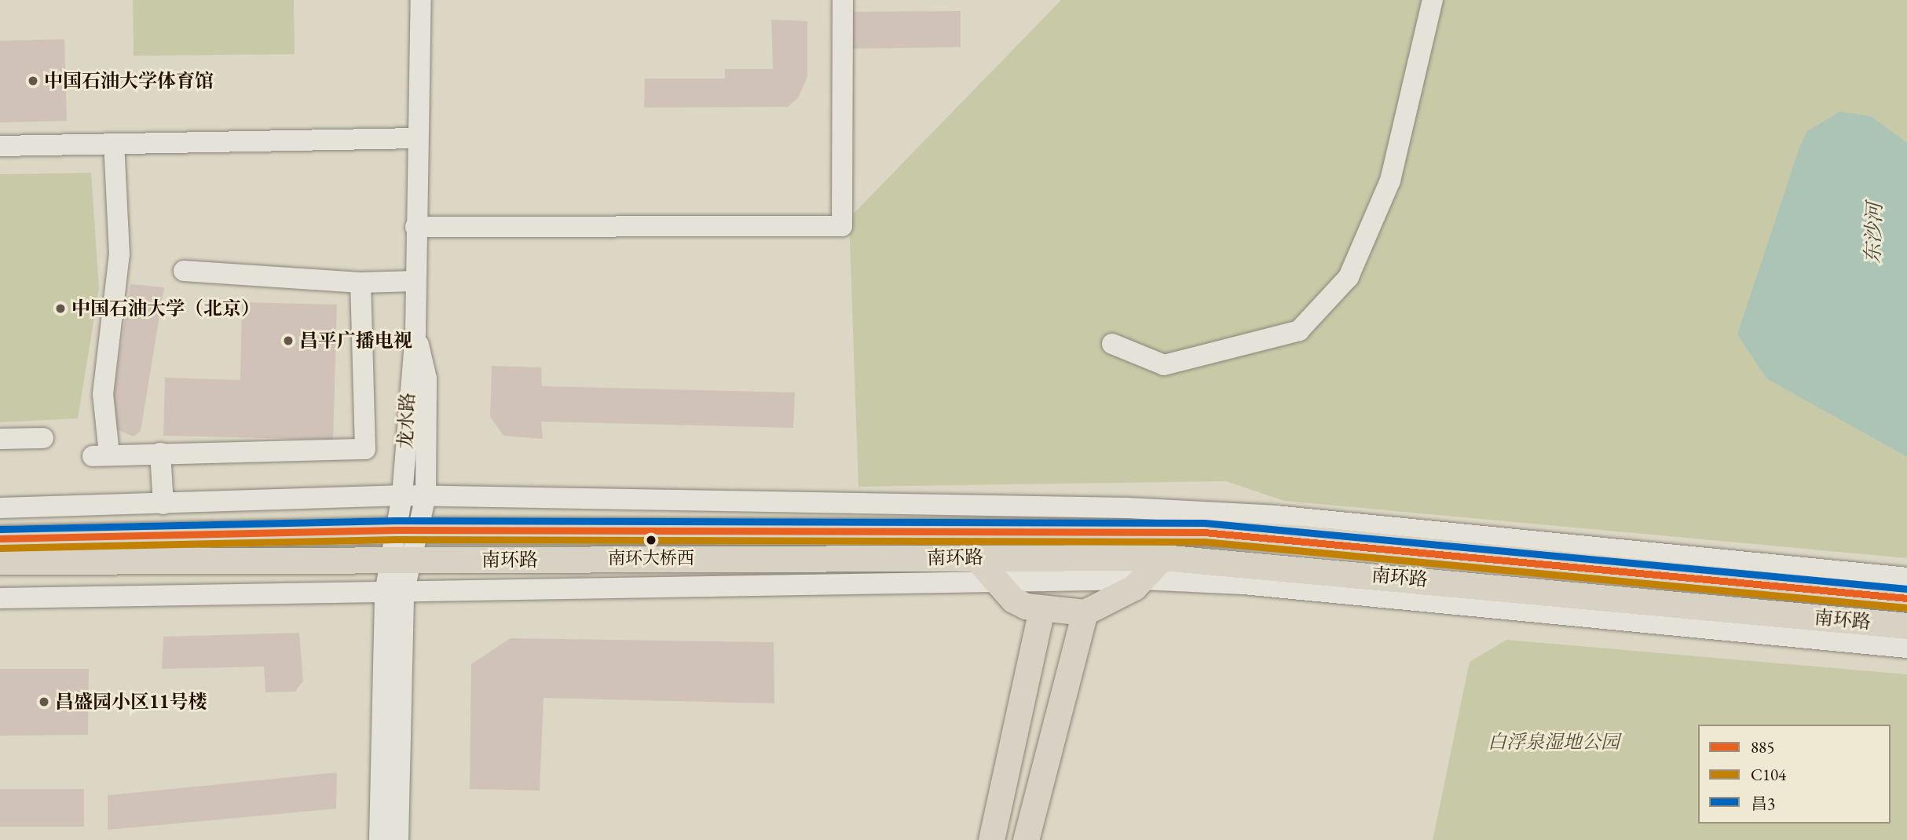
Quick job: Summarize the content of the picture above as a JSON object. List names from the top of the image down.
{
  "streets": {
    "main road": ["南环路"],
    "street": ["龙水路"]
  },
  "crossings": [
    ["龙水路", "南环路"]
  ],
  "water": ["东沙河"],
  "parks": ["白浮泉湿地公园"],
  "places": [
    "中国石油大学体育馆",
    "中国石油大学（北京）",
    "昌平广播电视",
    "南环大桥西",
    "昌盛园小区11号楼"
  ],
  "lines": ["transit line 昌3", "transit line 885", "transit line C104"],
  "legend": ["885", "C104", "昌3"]
}
